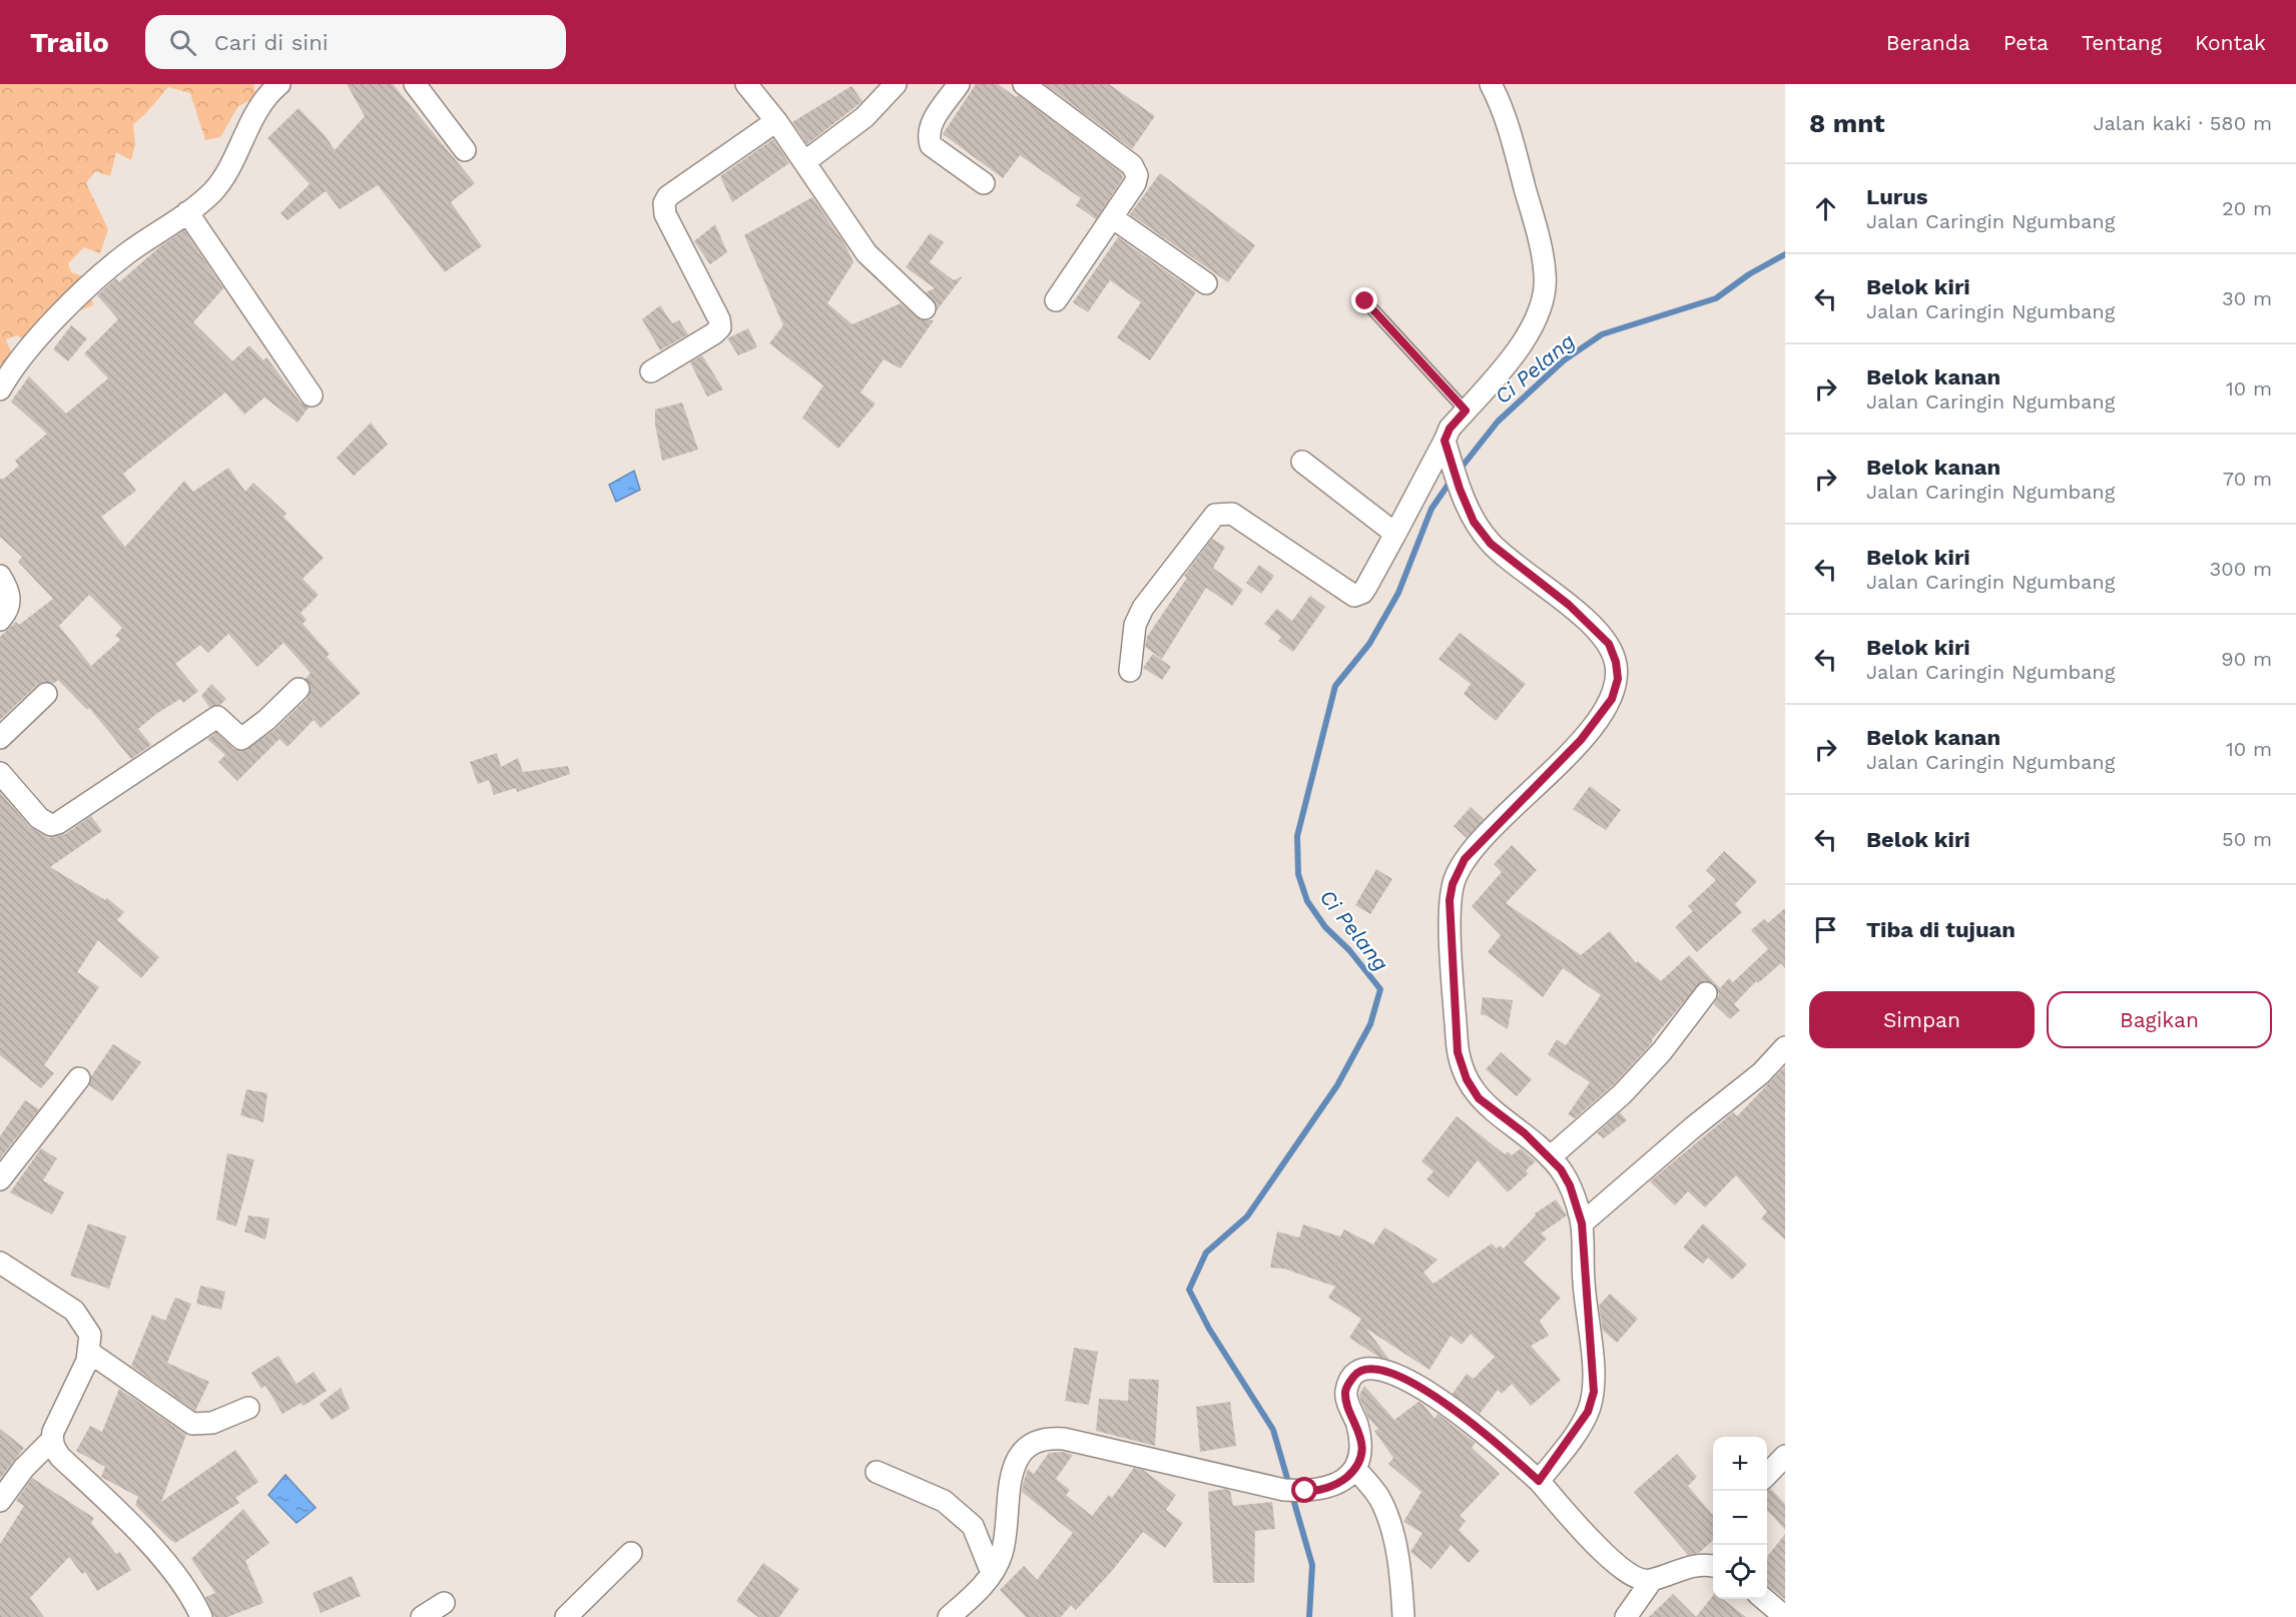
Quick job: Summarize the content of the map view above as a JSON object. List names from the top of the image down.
{
  "water": ["Ci Pelang"],
  "page": {
    "header": "Trailo",
    "search": "Cari di sini",
    "nav": [
      "Beranda",
      "Peta",
      "Tentang",
      "Kontak"
    ],
    "heading": ["8 mnt", "Jalan kaki · 580 m"],
    "list": [
      ["Lurus", "Jalan Caringin Ngumbang", "20 m"],
      ["Belok kiri", "Jalan Caringin Ngumbang", "30 m"],
      ["Belok kanan", "Jalan Caringin Ngumbang", "10 m"],
      ["Belok kanan", "Jalan Caringin Ngumbang", "70 m"],
      ["Belok kiri", "Jalan Caringin Ngumbang", "300 m"],
      ["Belok kiri", "Jalan Caringin Ngumbang", "90 m"],
      ["Belok kanan", "Jalan Caringin Ngumbang", "10 m"],
      ["Belok kiri", "50 m"],
      "Tiba di tujuan"
    ],
    "buttons": ["Simpan", "Bagikan"],
    "map_buttons": ["+", "−"]
  }
}
